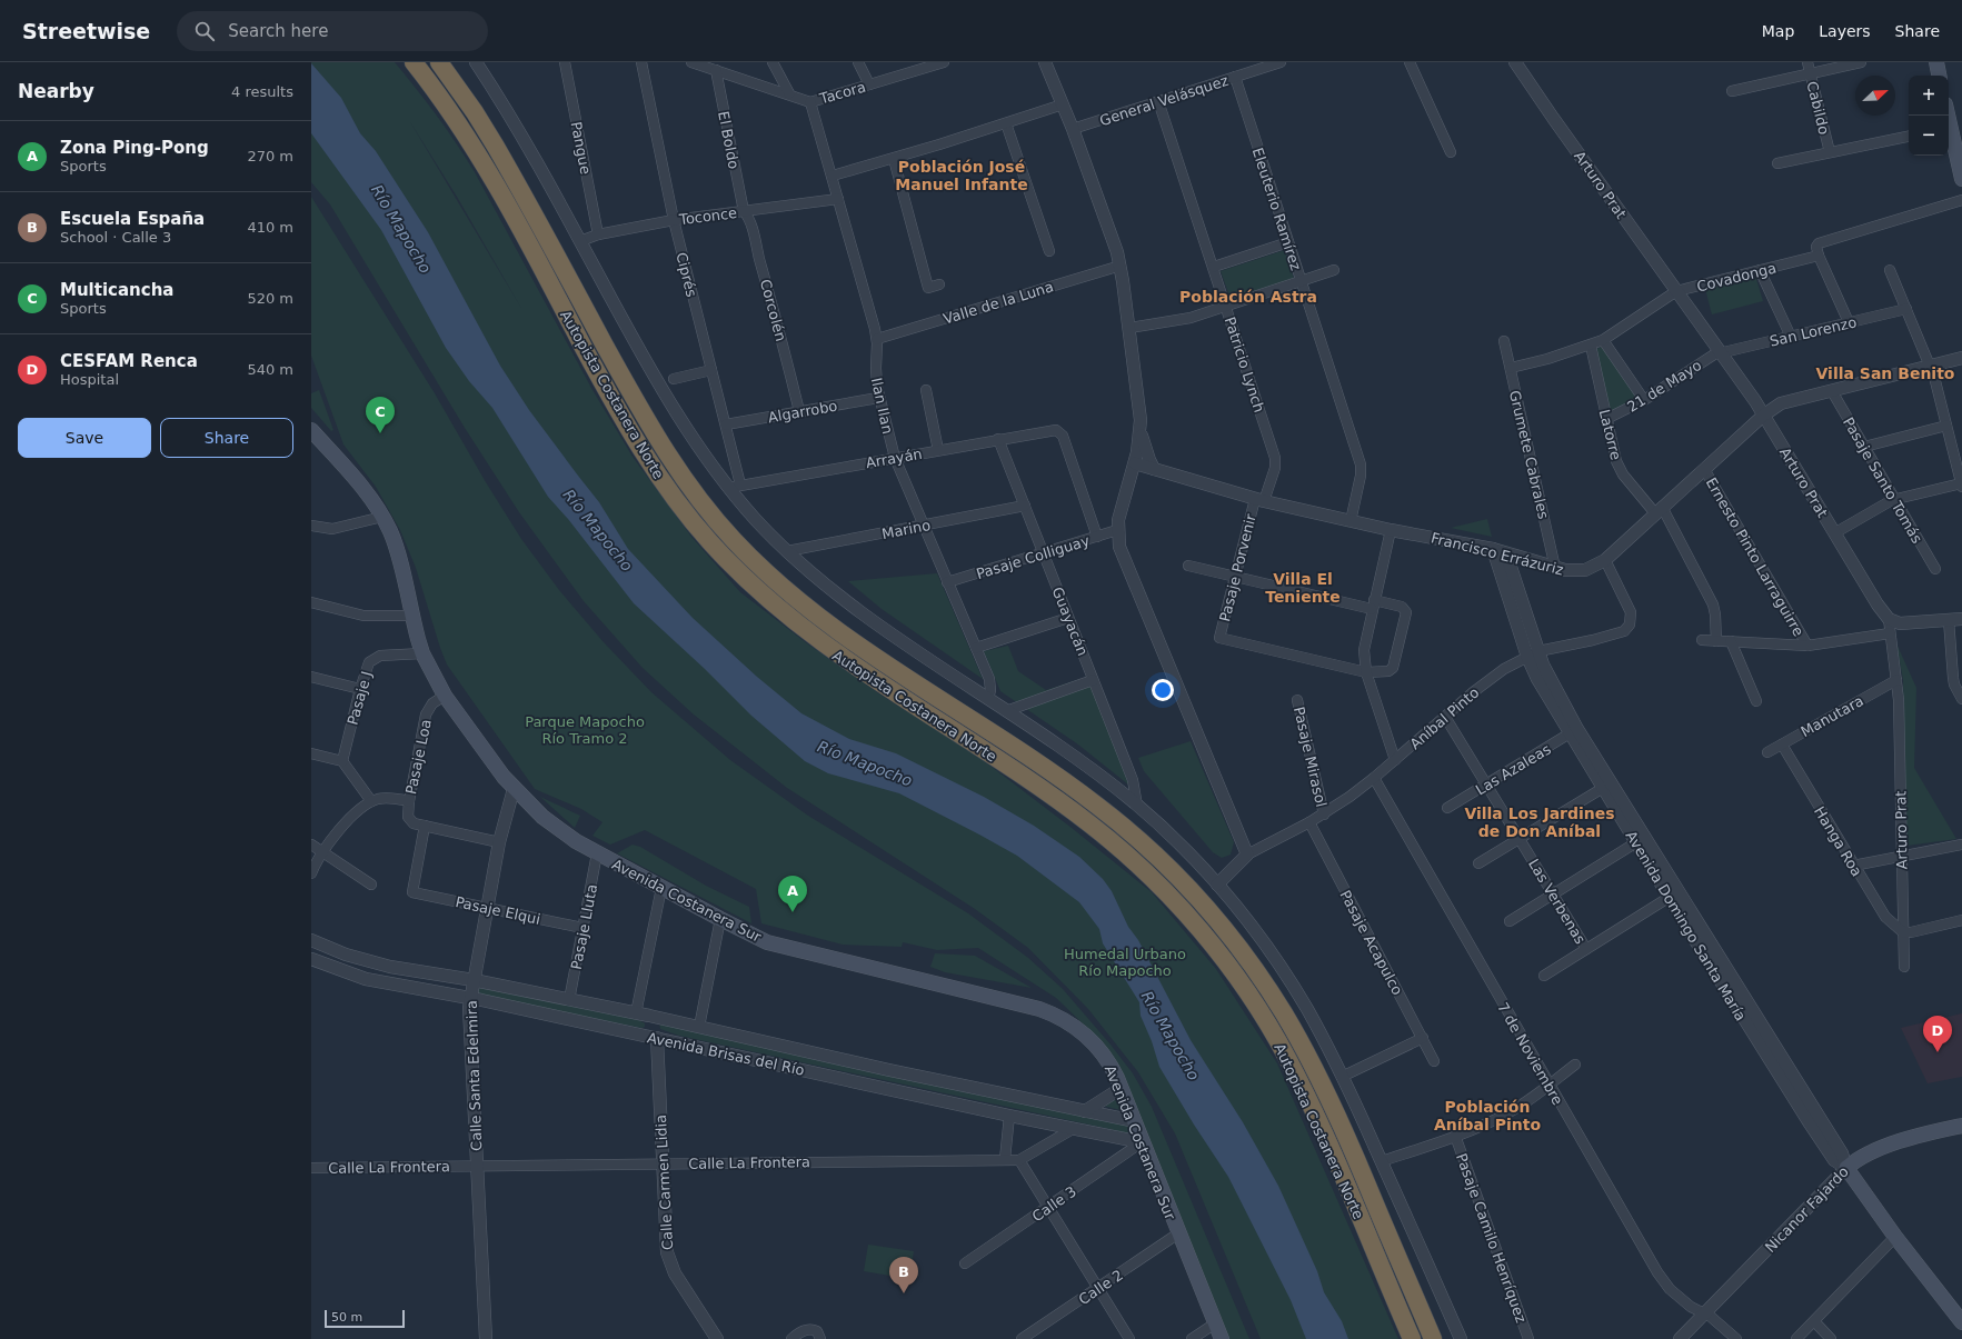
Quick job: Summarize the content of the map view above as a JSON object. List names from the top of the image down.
{
  "streets": {
    "highway": ["Autopista Costanera Norte"],
    "main road": ["Avenida Costanera Sur", "Avenida Domingo Santa María", "Nicanor Fajardo"],
    "street": [
      "Tacora",
      "General Velásquez",
      "Cabildo",
      "El Boldo",
      "Pangue",
      "Arturo Prat",
      "Eleuterio Ramírez",
      "Toconce",
      "Ciprés",
      "Covadonga",
      "Valle de la Luna",
      "Corcolén",
      "San Lorenzo",
      "Patricio Lynch",
      "21 de Mayo",
      "Ilan Ilan",
      "Algarrobo",
      "Latorre",
      "Grumete Cabrales",
      "Arrayán",
      "Pasaje Santo Tomás",
      "Marino",
      "Francisco Errázuriz",
      "Pasaje Colliguay",
      "Ernesto Pinto Larraguirre",
      "Pasaje Porvenir",
      "Guayacán",
      "Pasaje J",
      "Manutara",
      "Aníbal Pinto",
      "Pasaje Loa",
      "Pasaje Mirasol",
      "Las Azaleas",
      "Hanga Roa",
      "Las Verbenas",
      "Pasaje Elqui",
      "Pasaje Lluta",
      "Pasaje Acapulco",
      "Avenida Brisas del Río",
      "7 de Noviembre",
      "Calle Santa Edelmira",
      "Calle La Frontera",
      "Calle Carmen Lidia",
      "Calle 3",
      "Pasaje Camilo Henríquez",
      "Calle 2"
    ]
  },
  "crossings": [
    ["Tacora", "El Boldo"],
    ["Tacora", "Ilan Ilan"],
    ["General Velásquez", "Eleuterio Ramírez"],
    ["General Velásquez", "Patricio Lynch"],
    ["El Boldo", "Toconce"],
    ["El Boldo", "Corcolén"],
    ["Pangue", "Toconce"],
    ["Arturo Prat", "Covadonga"],
    ["Arturo Prat", "San Lorenzo"],
    ["Arturo Prat", "21 de Mayo"],
    ["Arturo Prat", "Francisco Errázuriz"],
    ["Arturo Prat", "Manutara"],
    ["Arturo Prat", "Hanga Roa"],
    ["Eleuterio Ramírez", "Francisco Errázuriz"],
    ["Toconce", "Ciprés"],
    ["Toconce", "Corcolén"],
    ["Toconce", "Ilan Ilan"],
    ["Ciprés", "Algarrobo"],
    ["Ciprés", "Arrayán"],
    ["Covadonga", "Latorre"],
    ["Covadonga", "Grumete Cabrales"],
    ["Valle de la Luna", "Ilan Ilan"],
    ["Corcolén", "Algarrobo"],
    ["San Lorenzo", "21 de Mayo"],
    ["Patricio Lynch", "Francisco Errázuriz"],
    ["Patricio Lynch", "Pasaje Porvenir"],
    ["21 de Mayo", "Latorre"],
    ["Ilan Ilan", "Algarrobo"],
    ["Ilan Ilan", "Arrayán"],
    ["Ilan Ilan", "Marino"],
    ["Ilan Ilan", "Pasaje Colliguay"],
    ["Latorre", "Francisco Errázuriz"],
    ["Grumete Cabrales", "Francisco Errázuriz"],
    ["Arrayán", "Pasaje Colliguay"],
    ["Arrayán", "Guayacán"],
    ["Pasaje Santo Tomás", "Francisco Errázuriz"],
    ["Marino", "Guayacán"],
    ["Francisco Errázuriz", "Ernesto Pinto Larraguirre"],
    ["Francisco Errázuriz", "Pasaje Porvenir"],
    ["Francisco Errázuriz", "Aníbal Pinto"],
    ["Francisco Errázuriz", "Avenida Domingo Santa María"],
    ["Pasaje Colliguay", "Guayacán"],
    ["Pasaje J", "Avenida Costanera Sur"],
    ["Manutara", "Hanga Roa"],
    ["Aníbal Pinto", "Pasaje Mirasol"],
    ["Aníbal Pinto", "Las Verbenas"],
    ["Aníbal Pinto", "Avenida Domingo Santa María"],
    ["Aníbal Pinto", "Pasaje Acapulco"],
    ["Aníbal Pinto", "7 de Noviembre"],
    ["Pasaje Loa", "Avenida Costanera Sur"],
    ["Pasaje Loa", "Pasaje Elqui"],
    ["Las Azaleas", "Las Verbenas"],
    ["Las Azaleas", "Avenida Domingo Santa María"],
    ["Avenida Costanera Sur", "Pasaje Lluta"],
    ["Avenida Costanera Sur", "Avenida Brisas del Río"],
    ["Avenida Costanera Sur", "Calle Santa Edelmira"],
    ["Avenida Costanera Sur", "Calle 3"],
    ["Avenida Costanera Sur", "Calle 2"],
    ["Pasaje Elqui", "Pasaje Lluta"],
    ["Pasaje Elqui", "Calle Santa Edelmira"],
    ["Avenida Domingo Santa María", "Nicanor Fajardo"],
    ["Pasaje Lluta", "Avenida Brisas del Río"],
    ["Avenida Brisas del Río", "Calle Santa Edelmira"],
    ["Avenida Brisas del Río", "Calle Carmen Lidia"],
    ["Avenida Brisas del Río", "Calle 3"],
    ["7 de Noviembre", "Nicanor Fajardo"],
    ["Calle Santa Edelmira", "Calle La Frontera"],
    ["Calle La Frontera", "Calle Carmen Lidia"]
  ],
  "districts": [
    "Población José Manuel Infante",
    "Población Astra",
    "Villa San Benito",
    "Villa El Teniente",
    "Villa Los Jardines de Don Aníbal",
    "Población Aníbal Pinto"
  ],
  "water": ["Río Mapocho"],
  "parks": ["Parque Mapocho Río Tramo 2", "Humedal Urbano Río Mapocho"],
  "scale_bar": "50 m",
  "north": "top right",
  "page": {
    "header": "Streetwise",
    "search": "Search here",
    "nav": ["Map", "Layers", "Share"],
    "heading": ["Nearby", "4 results"],
    "map_buttons": ["+", "−"],
    "list": [
      {
        "mark": "A",
        "name": "Zona Ping-Pong",
        "note": "Sports",
        "value": "270 m"
      },
      {
        "mark": "B",
        "name": "Escuela España",
        "note": "School · Calle 3",
        "value": "410 m"
      },
      {
        "mark": "C",
        "name": "Multicancha",
        "note": "Sports",
        "value": "520 m"
      },
      {
        "mark": "D",
        "name": "CESFAM Renca",
        "note": "Hospital",
        "value": "540 m"
      }
    ],
    "pins": [
      "C",
      "A",
      "D",
      "B"
    ],
    "buttons": ["Save", "Share"],
    "scale": "50 m"
  }
}
